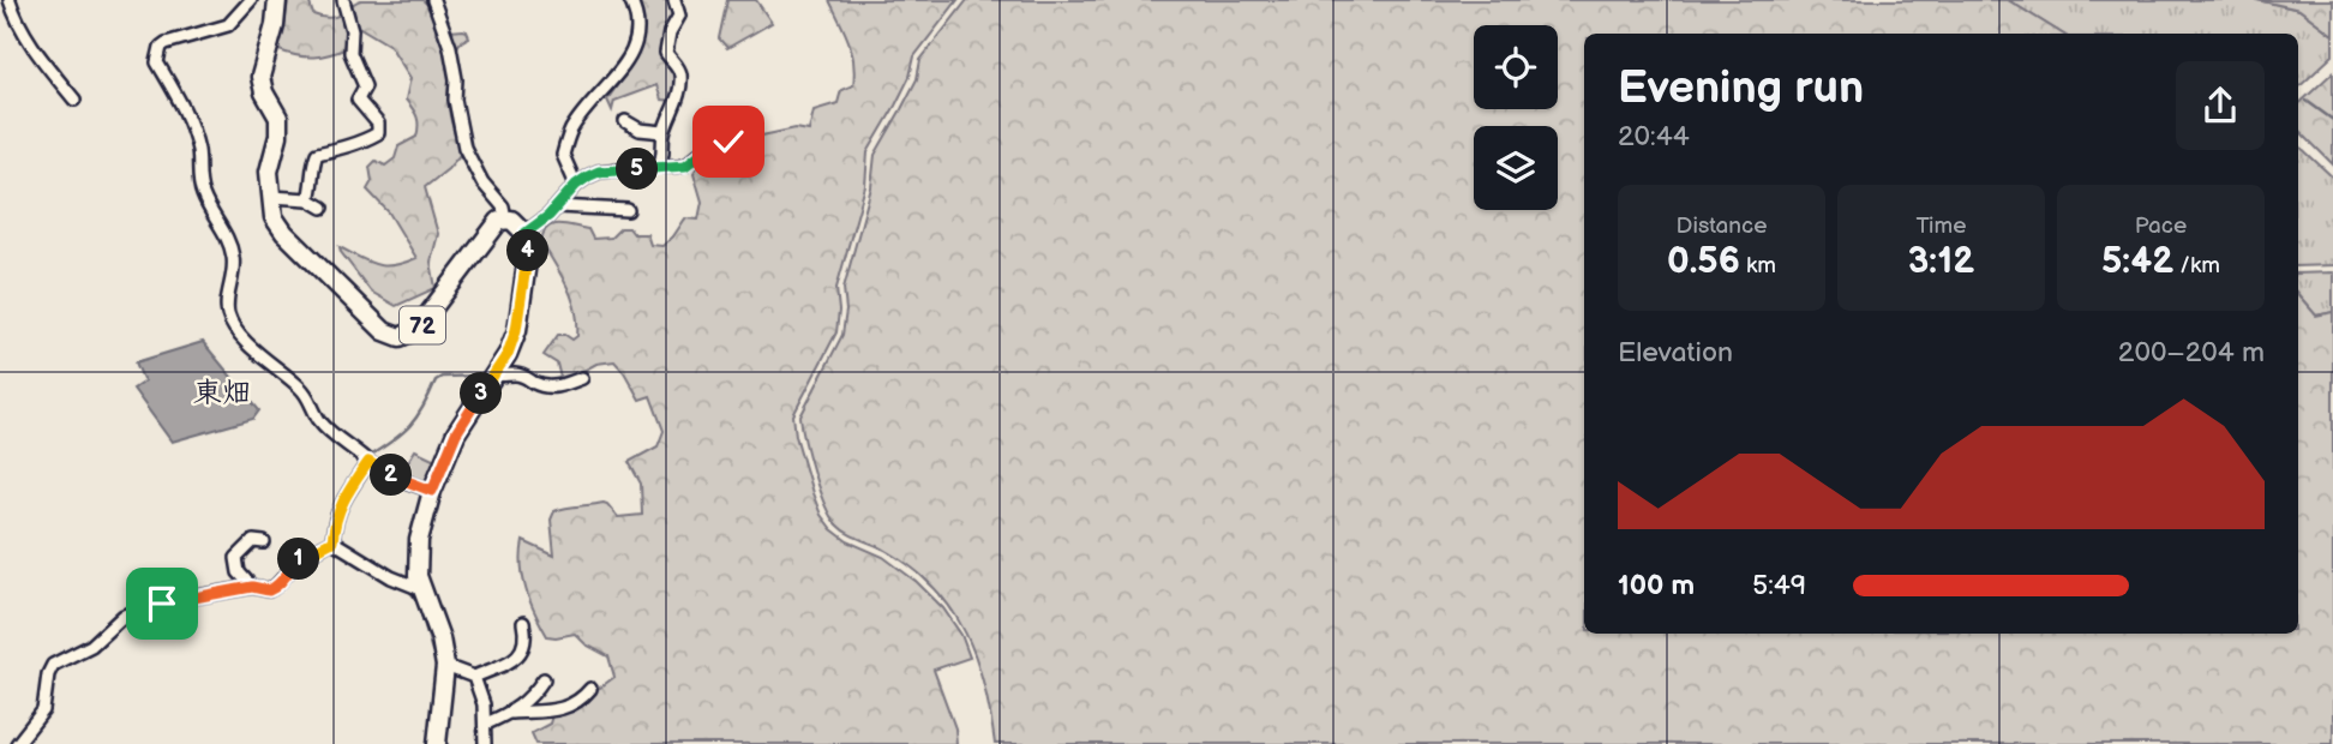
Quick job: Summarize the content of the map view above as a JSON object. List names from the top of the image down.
{
  "streets": {
    "main road": ["72"]
  },
  "districts": ["東畑"],
  "page": {
    "heading": ["Evening run", "20:44"],
    "pins": [
      "5",
      "4",
      "3",
      "2",
      "1"
    ],
    "stats": [
      ["Distance", "0.56 km"],
      ["Time", "3:12"],
      ["Pace", "5:42 /km"]
    ],
    "chart": ["Elevation", "200–204 m"],
    "list": [
      {
        "name": "100 m",
        "note": "5:49"
      }
    ]
  }
}
